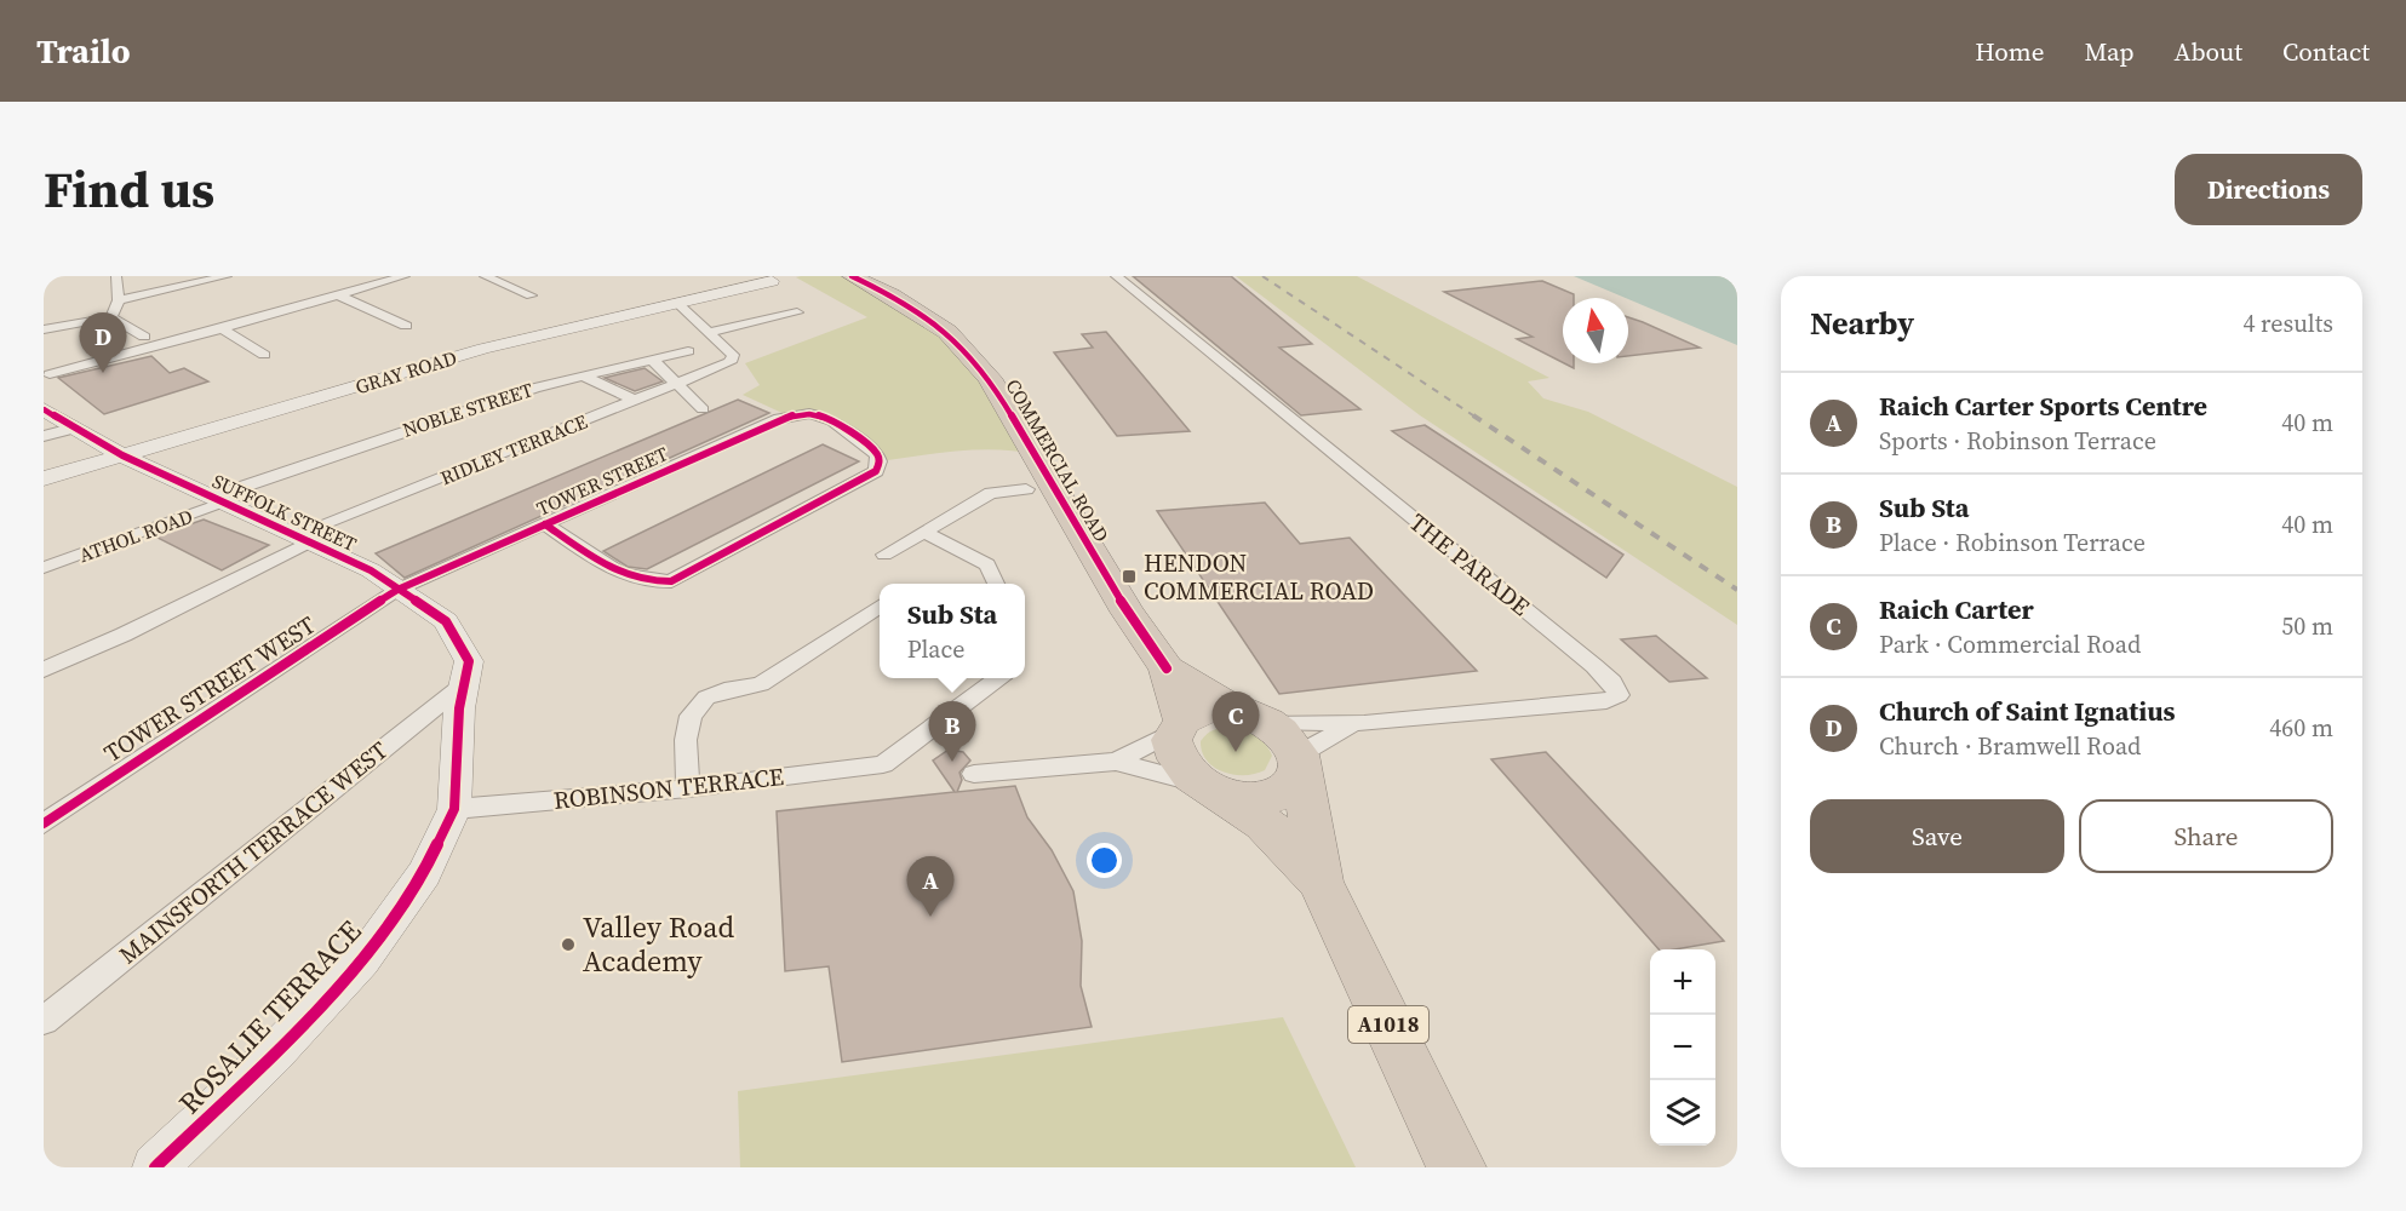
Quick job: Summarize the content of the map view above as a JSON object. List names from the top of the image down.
{
  "streets": {
    "highway": ["COMMERCIAL ROAD", "A1018"],
    "street": [
      "GRAY ROAD",
      "NOBLE STREET",
      "RIDLEY TERRACE",
      "TOWER STREET",
      "SUFFOLK STREET",
      "ATHOL ROAD",
      "THE PARADE",
      "TOWER STREET WEST",
      "ROBINSON TERRACE",
      "MAINSFORTH TERRACE WEST",
      "ROSALIE TERRACE"
    ]
  },
  "crossings": [
    ["GRAY ROAD", "SUFFOLK STREET"],
    ["NOBLE STREET", "SUFFOLK STREET"],
    ["NOBLE STREET", "ATHOL ROAD"],
    ["RIDLEY TERRACE", "SUFFOLK STREET"],
    ["COMMERCIAL ROAD", "THE PARADE"],
    ["TOWER STREET", "SUFFOLK STREET"],
    ["TOWER STREET", "TOWER STREET WEST"],
    ["SUFFOLK STREET", "ATHOL ROAD"],
    ["SUFFOLK STREET", "TOWER STREET WEST"],
    ["SUFFOLK STREET", "MAINSFORTH TERRACE WEST"],
    ["SUFFOLK STREET", "ROSALIE TERRACE"],
    ["ROBINSON TERRACE", "ROSALIE TERRACE"],
    ["MAINSFORTH TERRACE WEST", "ROSALIE TERRACE"]
  ],
  "places": {
    "transit": ["HENDON COMMERCIAL ROAD"],
    "other": ["Valley Road Academy"]
  },
  "north": "top",
  "page": {
    "header": "Trailo",
    "nav": [
      "Home",
      "Map",
      "About",
      "Contact"
    ],
    "title": "Find us",
    "buttons": [
      "Directions",
      ["Save", "Share"]
    ],
    "heading": ["Nearby", "4 results"],
    "pins": [
      "D",
      "C",
      "B",
      "A"
    ],
    "list": [
      {
        "mark": "A",
        "name": "Raich Carter Sports Centre",
        "note": "Sports · Robinson Terrace",
        "value": "40 m"
      },
      {
        "mark": "B",
        "name": "Sub Sta",
        "note": "Place · Robinson Terrace",
        "value": "40 m"
      },
      {
        "mark": "C",
        "name": "Raich Carter",
        "note": "Park · Commercial Road",
        "value": "50 m"
      },
      {
        "mark": "D",
        "name": "Church of Saint Ignatius",
        "note": "Church · Bramwell Road",
        "value": "460 m"
      }
    ],
    "popup": ["Sub Sta", "Place"],
    "map_buttons": ["+", "−"]
  }
}
